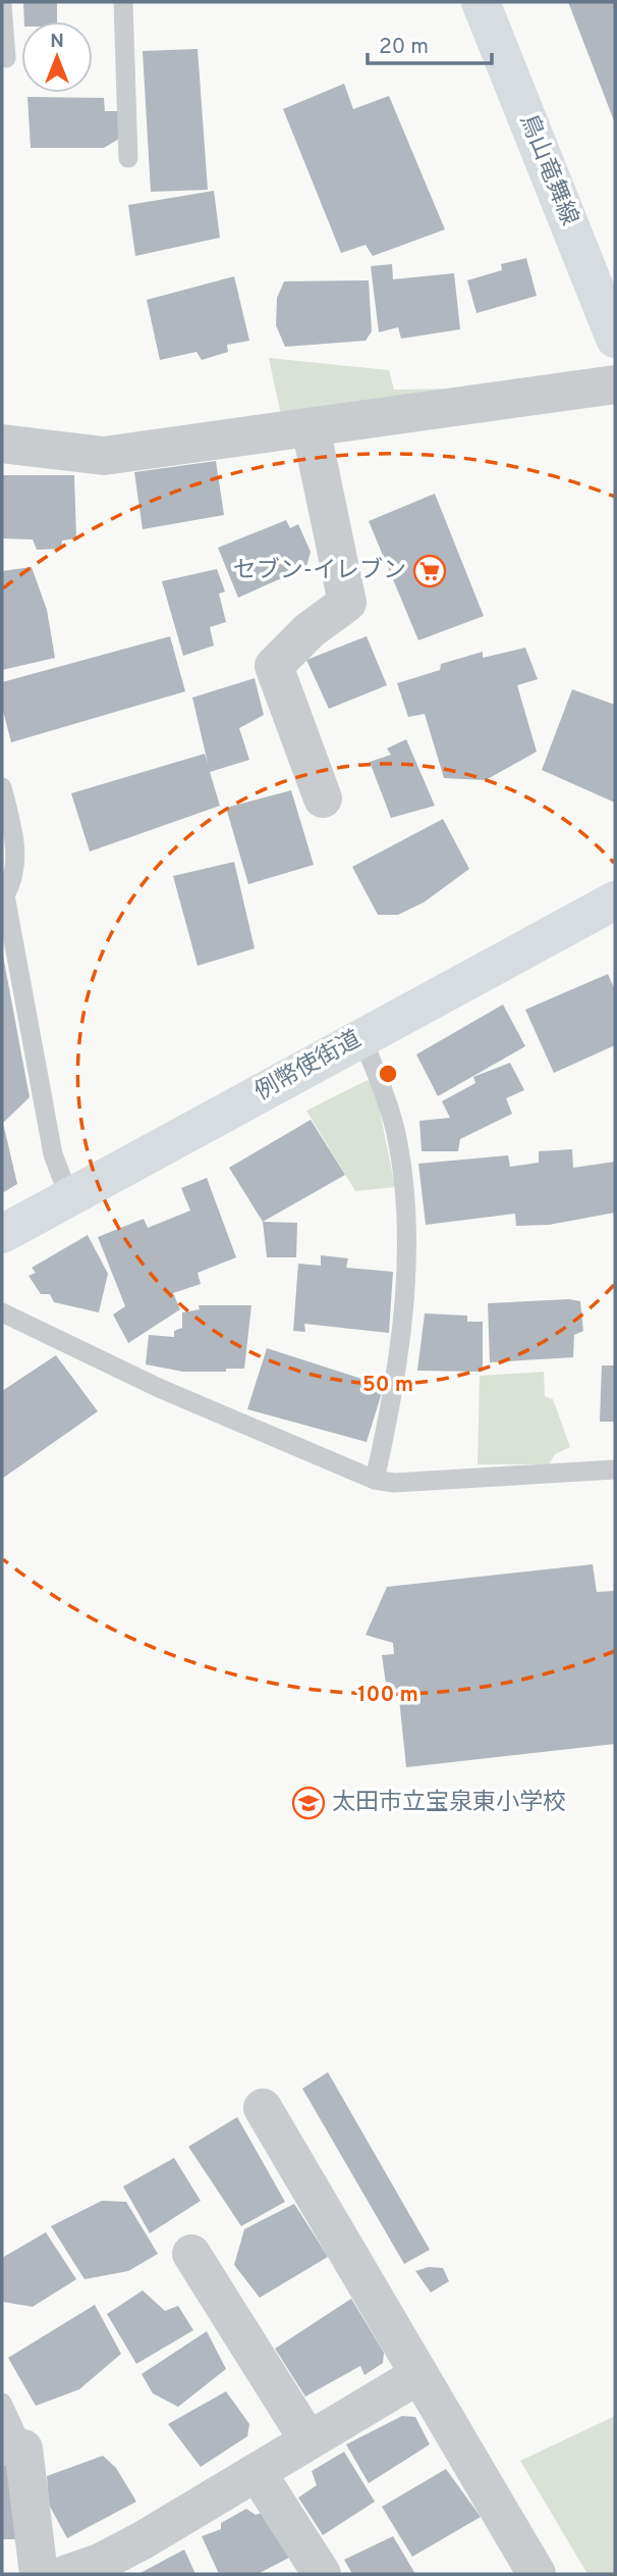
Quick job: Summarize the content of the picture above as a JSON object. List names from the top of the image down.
{
  "streets": {
    "main road": ["鳥山竜舞線", "例幣使街道"]
  },
  "places": {
    "supermarket": ["セブン-イレブン"],
    "school or university": ["太田市立宝泉東小学校"]
  },
  "scale_bar": "20 m",
  "north": "top",
  "rings": ["50 m", "100 m"]
}
